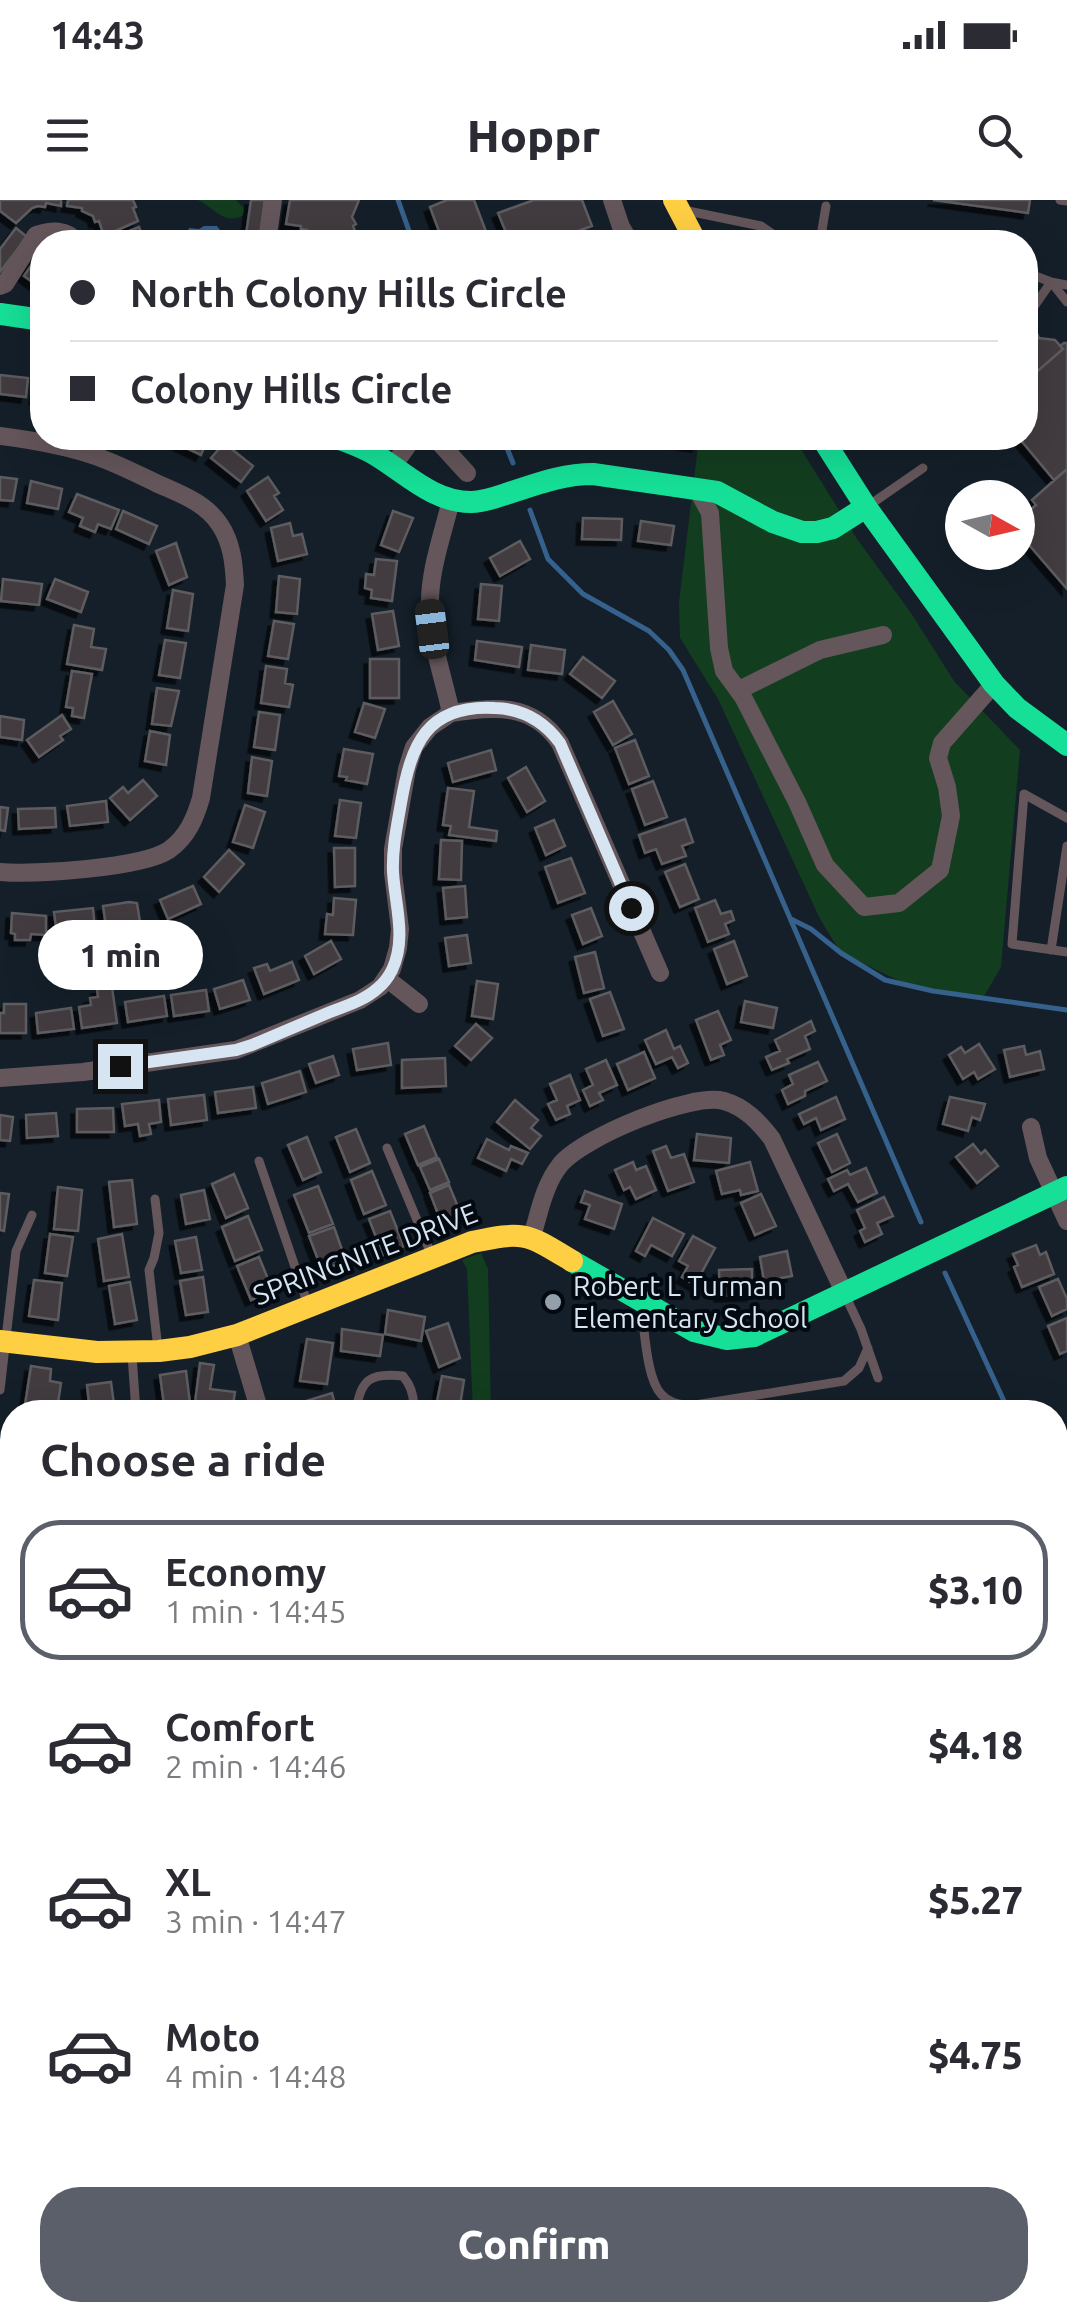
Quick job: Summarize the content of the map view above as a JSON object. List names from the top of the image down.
{
  "streets": {
    "street": ["SPRINGNITE DRIVE"]
  },
  "places": ["Robert L Turman Elementary School"],
  "north": "right",
  "page": {
    "status": "14:43",
    "header": "Hoppr",
    "banner": ["North Colony Hills Circle", "Colony Hills Circle"],
    "bubble": "1 min",
    "heading": "Choose a ride",
    "list": [
      {
        "name": "Economy",
        "note": "1 min · 14:45",
        "value": "$3.10"
      },
      {
        "name": "Comfort",
        "note": "2 min · 14:46",
        "value": "$4.18"
      },
      {
        "name": "XL",
        "note": "3 min · 14:47",
        "value": "$5.27"
      },
      {
        "name": "Moto",
        "note": "4 min · 14:48",
        "value": "$4.75"
      }
    ],
    "buttons": "Confirm"
  }
}
